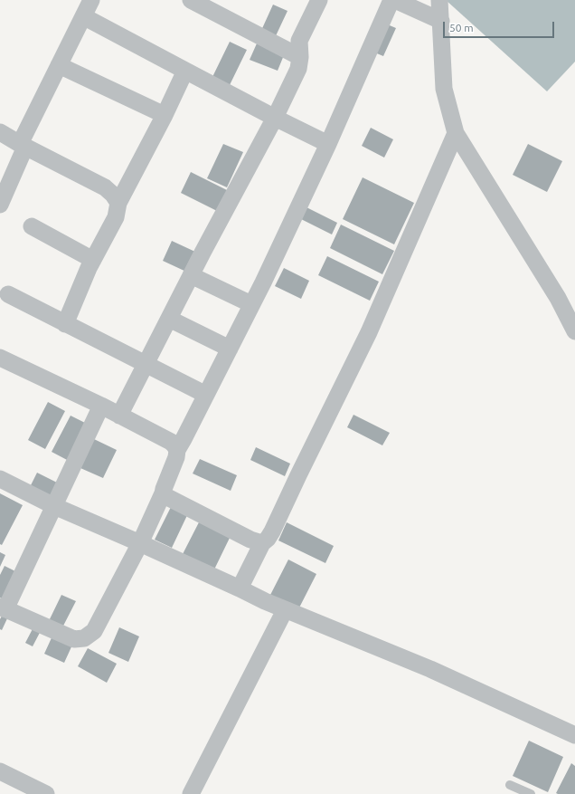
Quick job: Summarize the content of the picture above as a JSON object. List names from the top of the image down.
{
  "scale_bar": "50 m"
}
